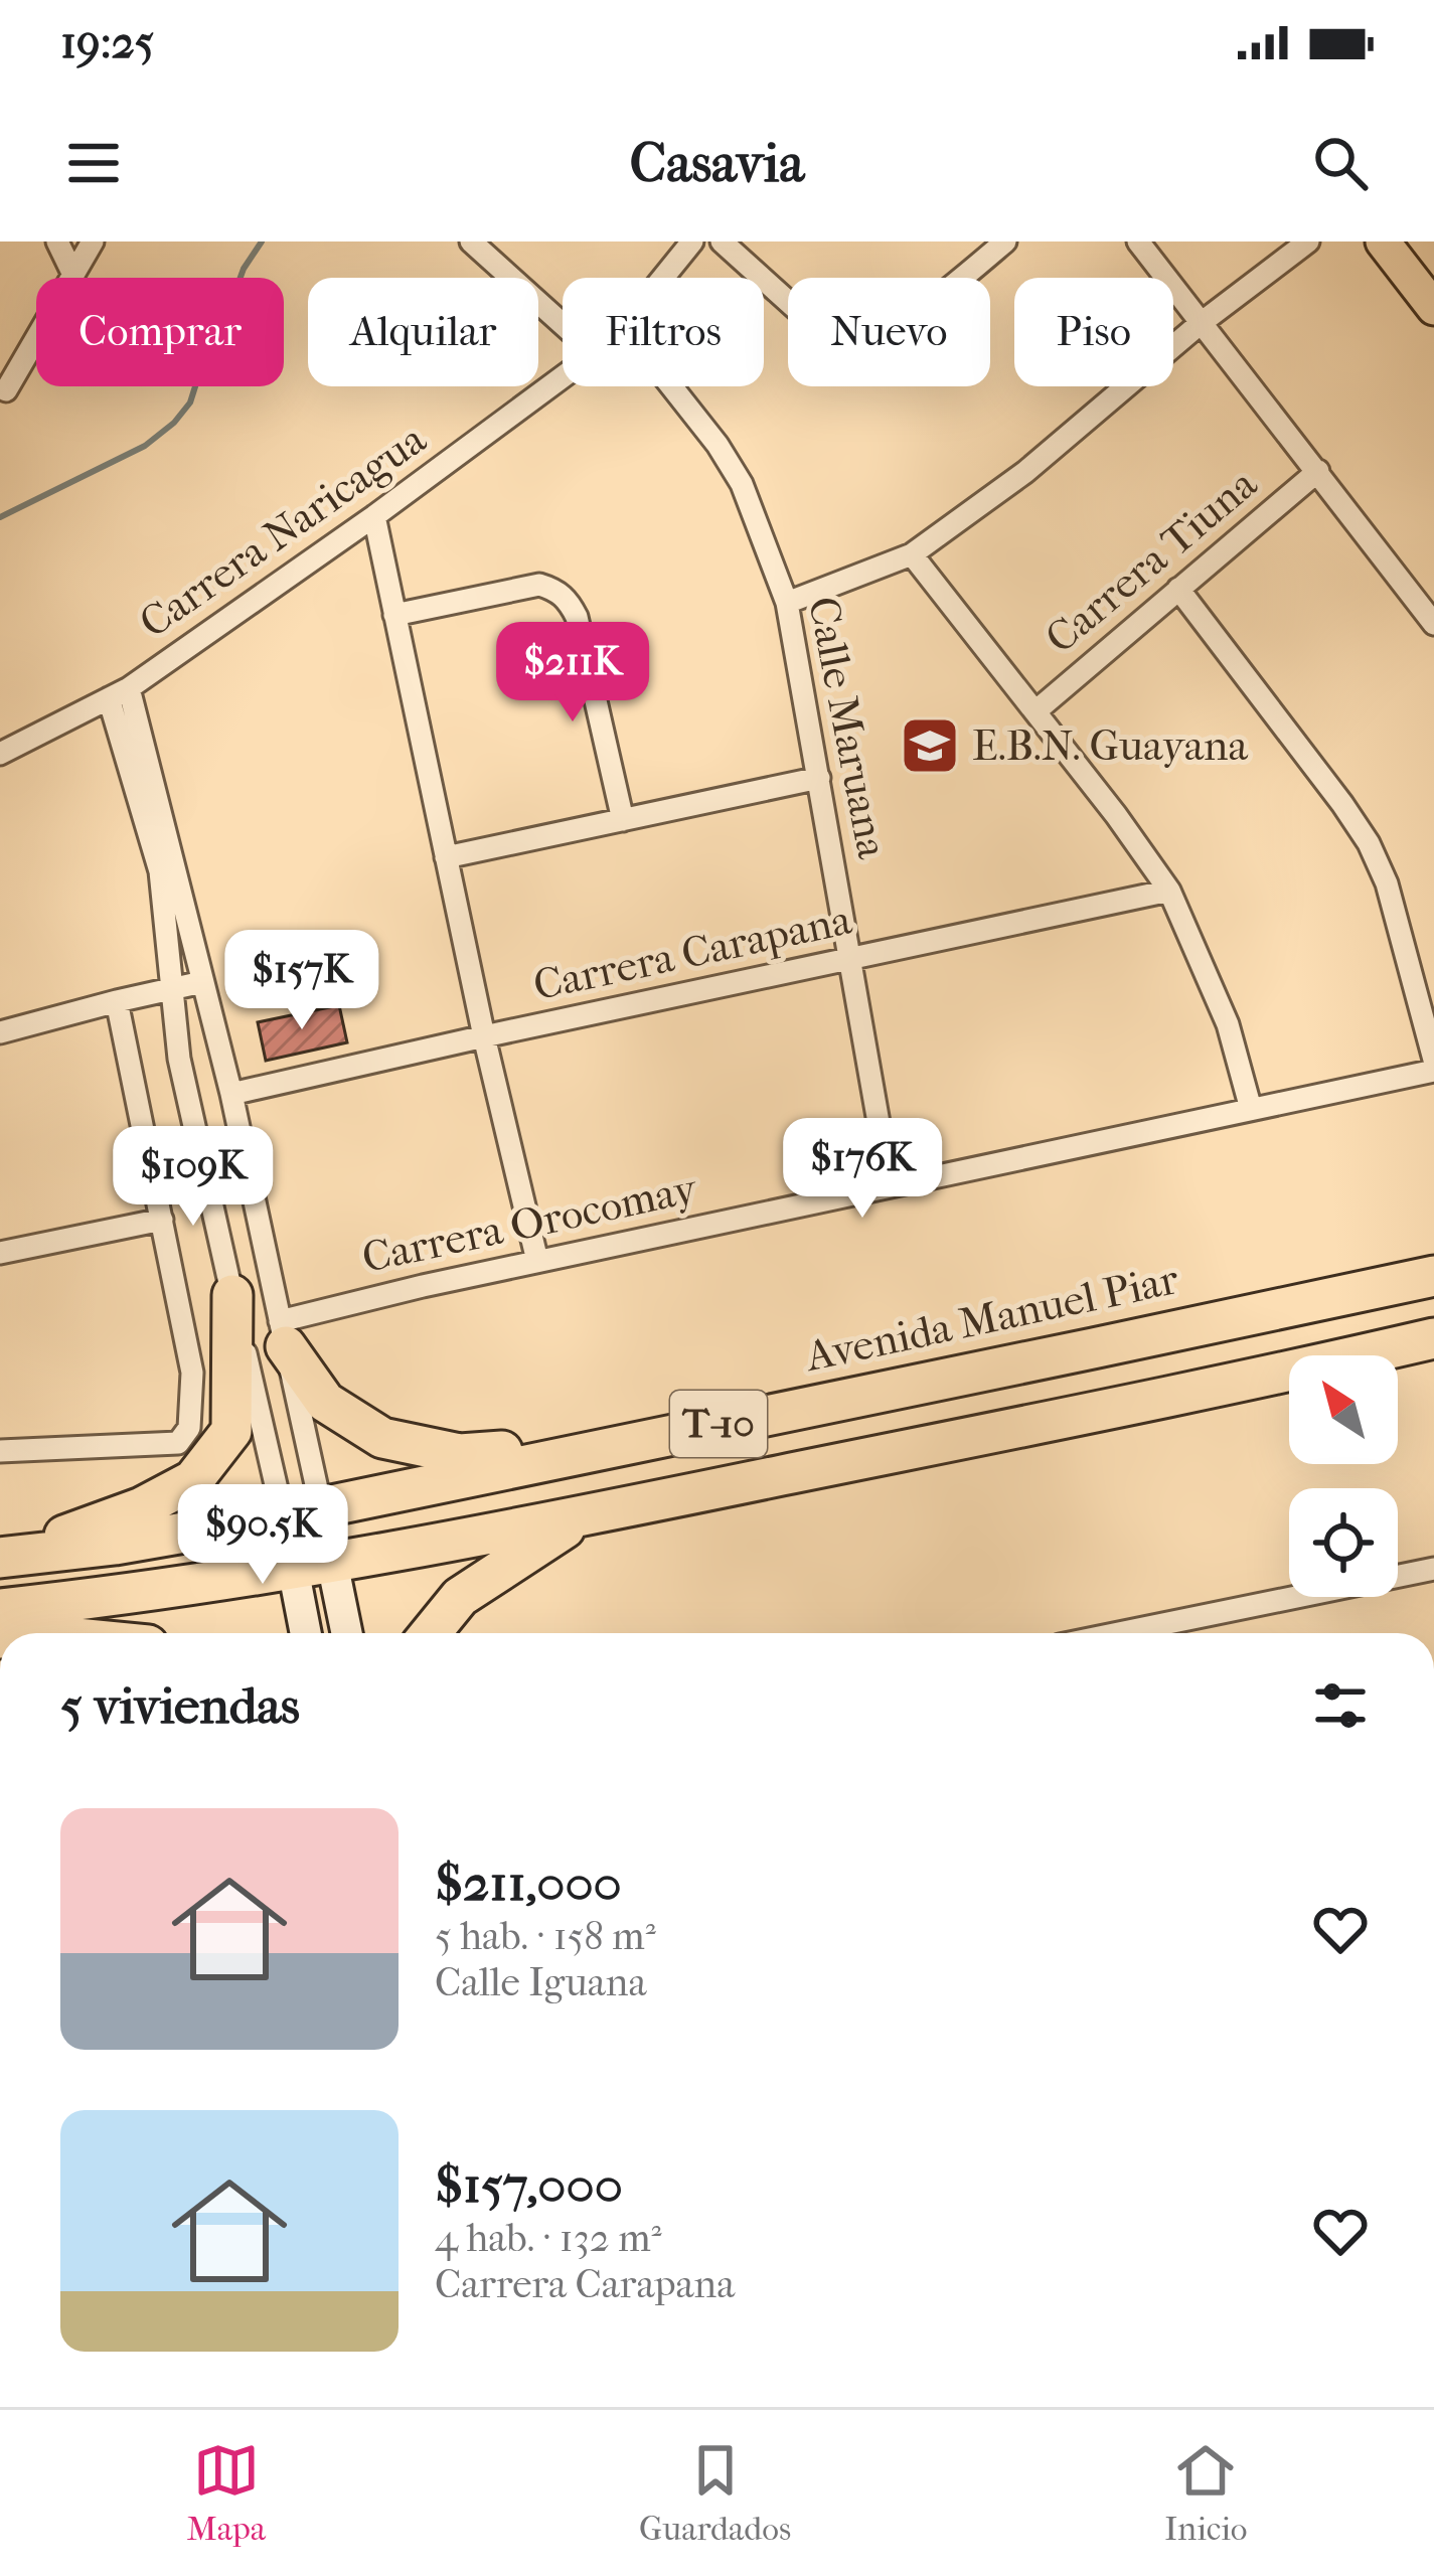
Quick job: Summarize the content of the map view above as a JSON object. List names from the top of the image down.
{
  "streets": {
    "highway": ["Avenida Manuel Piar", "T-10"],
    "street": [
      "Carrera Naricagua",
      "Carrera Tiuna",
      "Calle Maruana",
      "Carrera Carapana",
      "Carrera Orocomay"
    ]
  },
  "crossings": [
    ["Calle Maruana", "Carrera Carapana"],
    ["Calle Maruana", "Carrera Orocomay"]
  ],
  "places": {
    "school or university": ["E.B.N. Guayana"]
  },
  "north": "top left",
  "page": {
    "status": "19:25",
    "header": "Casavia",
    "chip": [
      "Comprar",
      "Alquilar",
      "Filtros",
      "Nuevo",
      "Piso"
    ],
    "price": [
      "$211K",
      "$157K",
      "$176K",
      "$109K",
      "$90.5K"
    ],
    "heading": "5 viviendas",
    "list": [
      {
        "name": "$211,000",
        "note": "5 hab. · 158 m² · Calle Iguana"
      },
      {
        "name": "$157,000",
        "note": "4 hab. · 132 m² · Carrera Carapana"
      }
    ],
    "tabs": ["Mapa", "Guardados", "Inicio"]
  }
}
